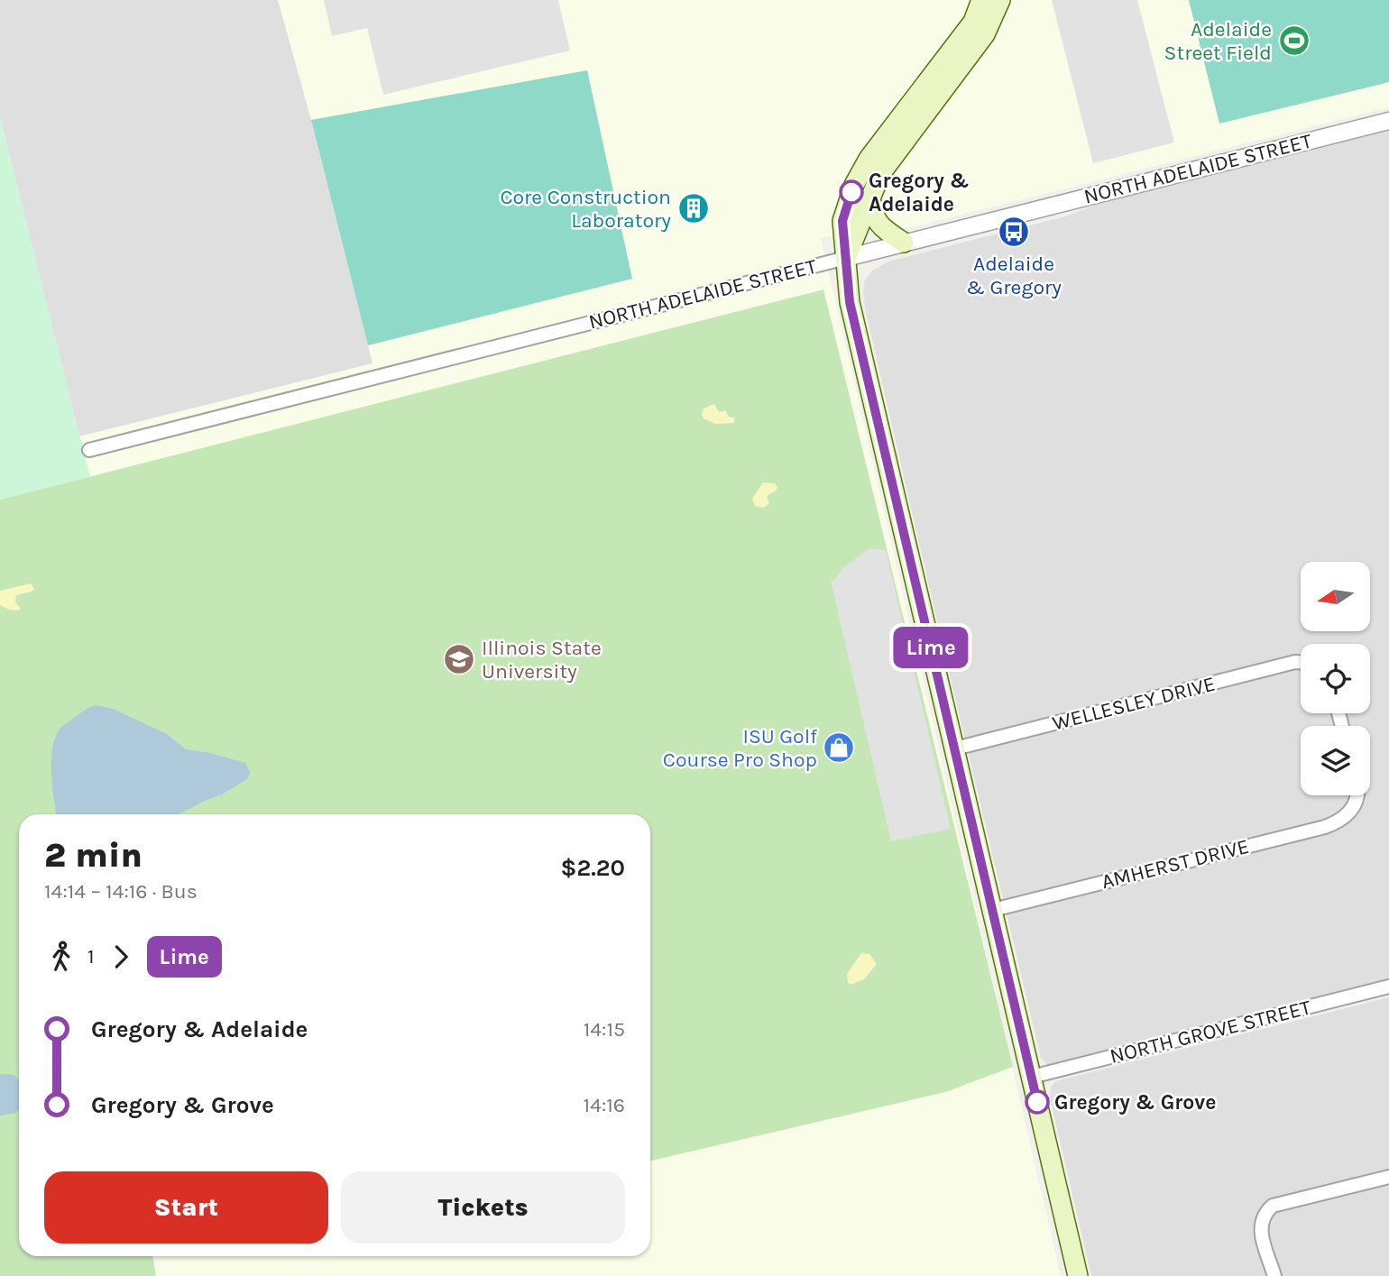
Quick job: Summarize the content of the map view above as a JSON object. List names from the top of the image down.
{
  "streets": {
    "street": [
      "NORTH ADELAIDE STREET",
      "WELLESLEY DRIVE",
      "AMHERST DRIVE",
      "NORTH GROVE STREET"
    ]
  },
  "places": {
    "sports": ["Adelaide Street Field"],
    "other": ["Gregory & Adelaide", "Gregory & Grove"],
    "building": ["Core Construction Laboratory"],
    "bus stop": ["Adelaide & Gregory"],
    "school or university": ["Illinois State University"],
    "shop": ["ISU Golf Course Pro Shop"]
  },
  "lines": ["bus line Lime"],
  "north": "left",
  "page": {
    "on_map": "Lime",
    "heading": ["2 min", "14:14 – 14:16 · Bus", "$2.20"],
    "legs": ["1", "Lime"],
    "list": [
      {
        "name": "Gregory & Adelaide",
        "value": "14:15"
      },
      {
        "name": "Gregory & Grove",
        "value": "14:16"
      }
    ],
    "buttons": ["Start", "Tickets"]
  }
}
